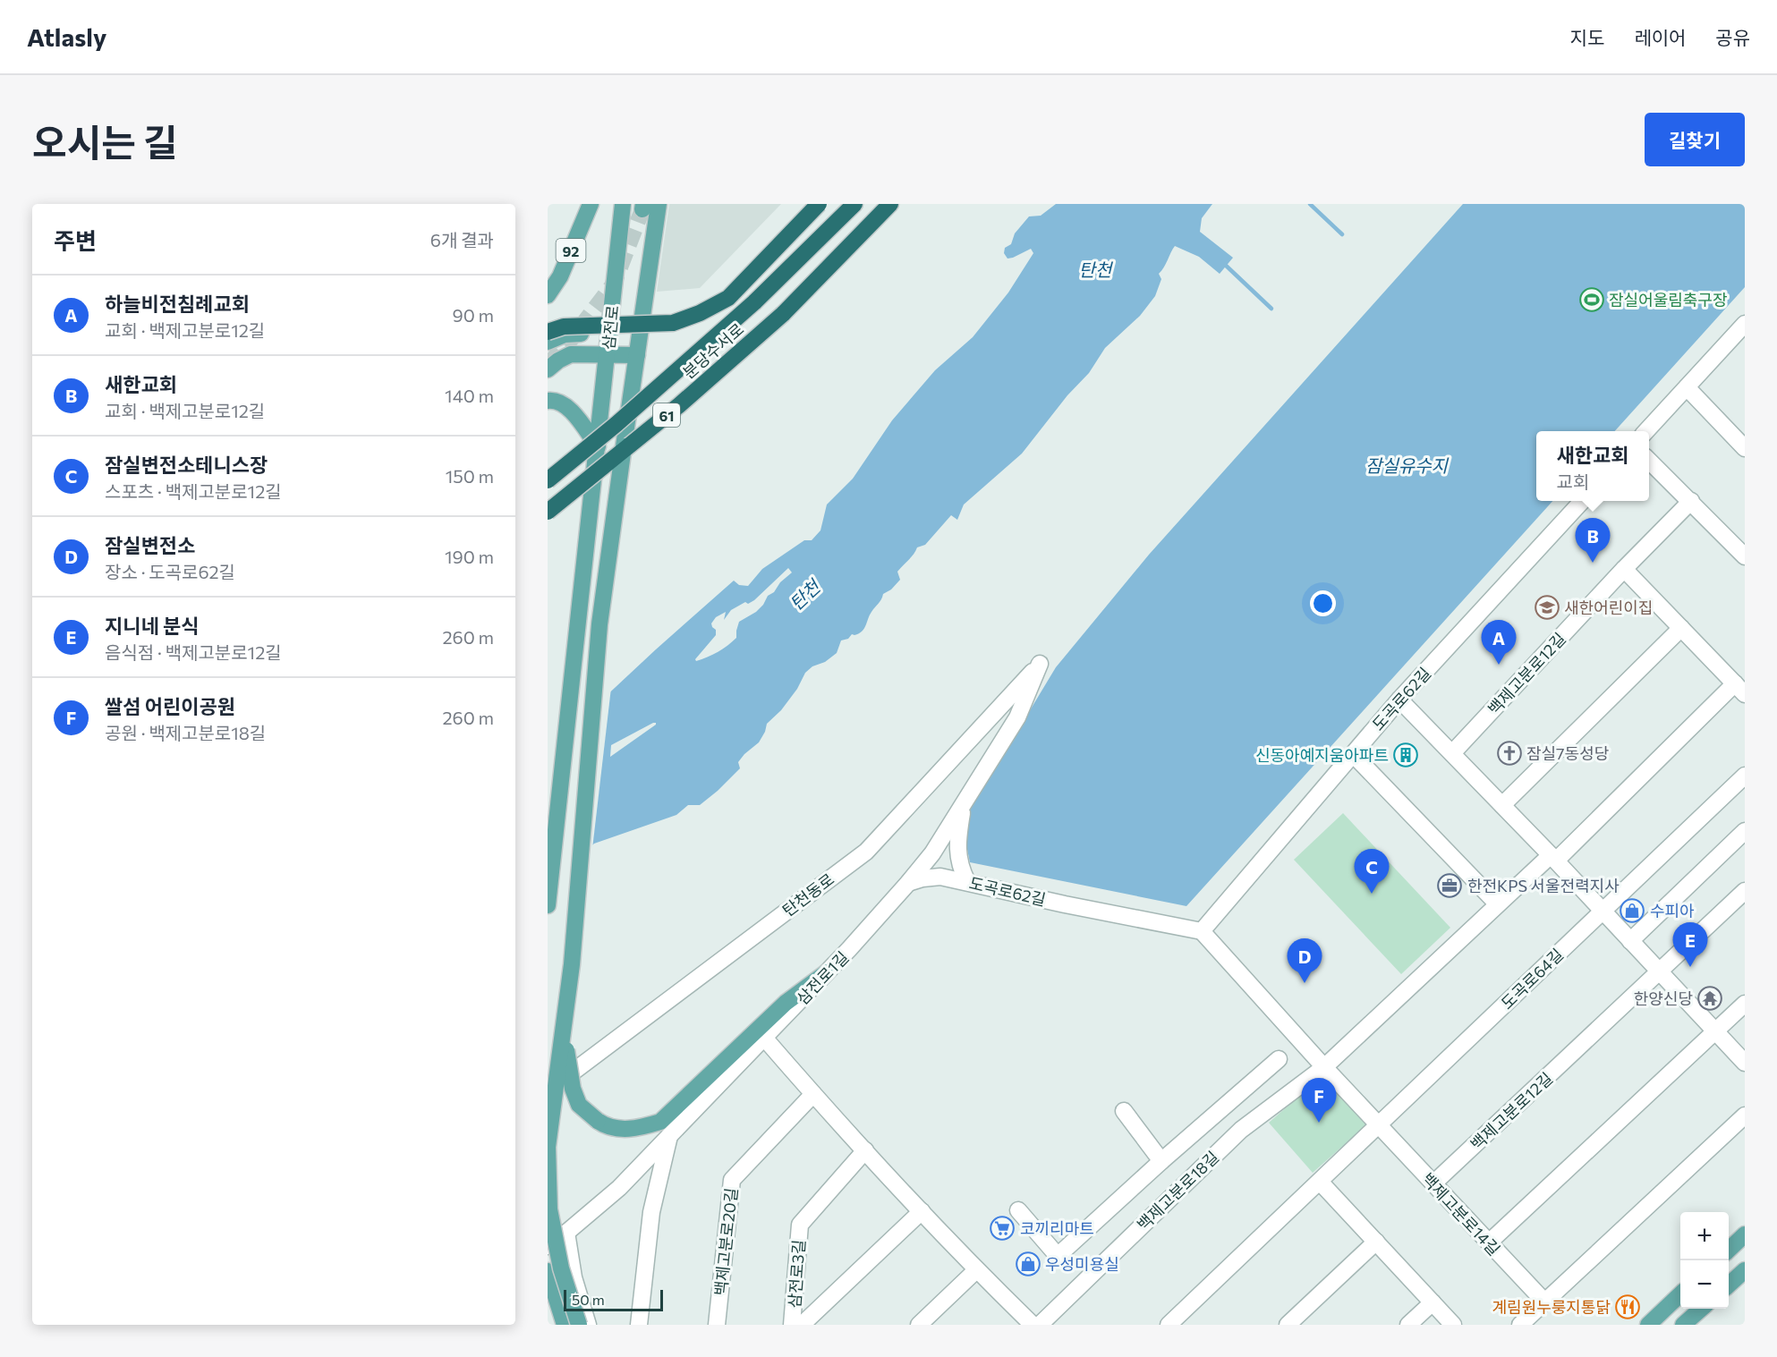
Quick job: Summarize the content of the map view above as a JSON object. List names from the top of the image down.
{
  "streets": {
    "highway": ["분당수서로", "61"],
    "main road": ["92", "삼전로"],
    "street": [
      "백제고분로12길",
      "도곡로62길",
      "탄천동로",
      "삼전로1길",
      "도곡로64길",
      "백제고분로18길",
      "백제고분로14길",
      "백제고분로20길",
      "삼전로3길"
    ]
  },
  "crossings": [
    ["백제고분로12길", "백제고분로14길"],
    ["도곡로62길", "삼전로1길"],
    ["탄천동로", "삼전로1길"],
    ["도곡로64길", "백제고분로14길"]
  ],
  "water": ["탄천", "잠실유수지"],
  "places": {
    "sports": ["잠실어울림축구장"],
    "school or university": ["새한어린이집"],
    "church": ["잠실7동성당"],
    "building": ["신동아예지움아파트"],
    "office": ["한전KPS 서울전력지사"],
    "shop": ["수피아", "우성미용실"],
    "temple": ["한양신당"],
    "supermarket": ["코끼리마트"],
    "restaurant": ["계림원누룽지통닭"]
  },
  "scale_bar": "50 m",
  "page": {
    "header": "Atlasly",
    "nav": ["지도", "레이어", "공유"],
    "title": "오시는 길",
    "buttons": "길찾기",
    "heading": ["주변", "6개 결과"],
    "list": [
      {
        "mark": "A",
        "name": "하늘비전침례교회",
        "note": "교회 · 백제고분로12길",
        "value": "90 m"
      },
      {
        "mark": "B",
        "name": "새한교회",
        "note": "교회 · 백제고분로12길",
        "value": "140 m"
      },
      {
        "mark": "C",
        "name": "잠실변전소테니스장",
        "note": "스포츠 · 백제고분로12길",
        "value": "150 m"
      },
      {
        "mark": "D",
        "name": "잠실변전소",
        "note": "장소 · 도곡로62길",
        "value": "190 m"
      },
      {
        "mark": "E",
        "name": "지니네 분식",
        "note": "음식점 · 백제고분로12길",
        "value": "260 m"
      },
      {
        "mark": "F",
        "name": "쌀섬 어린이공원",
        "note": "공원 · 백제고분로18길",
        "value": "260 m"
      }
    ],
    "popup": ["새한교회", "교회"],
    "pins": [
      "B",
      "A",
      "C",
      "E",
      "D",
      "F"
    ],
    "map_buttons": ["+", "−"],
    "scale": "50 m"
  }
}
